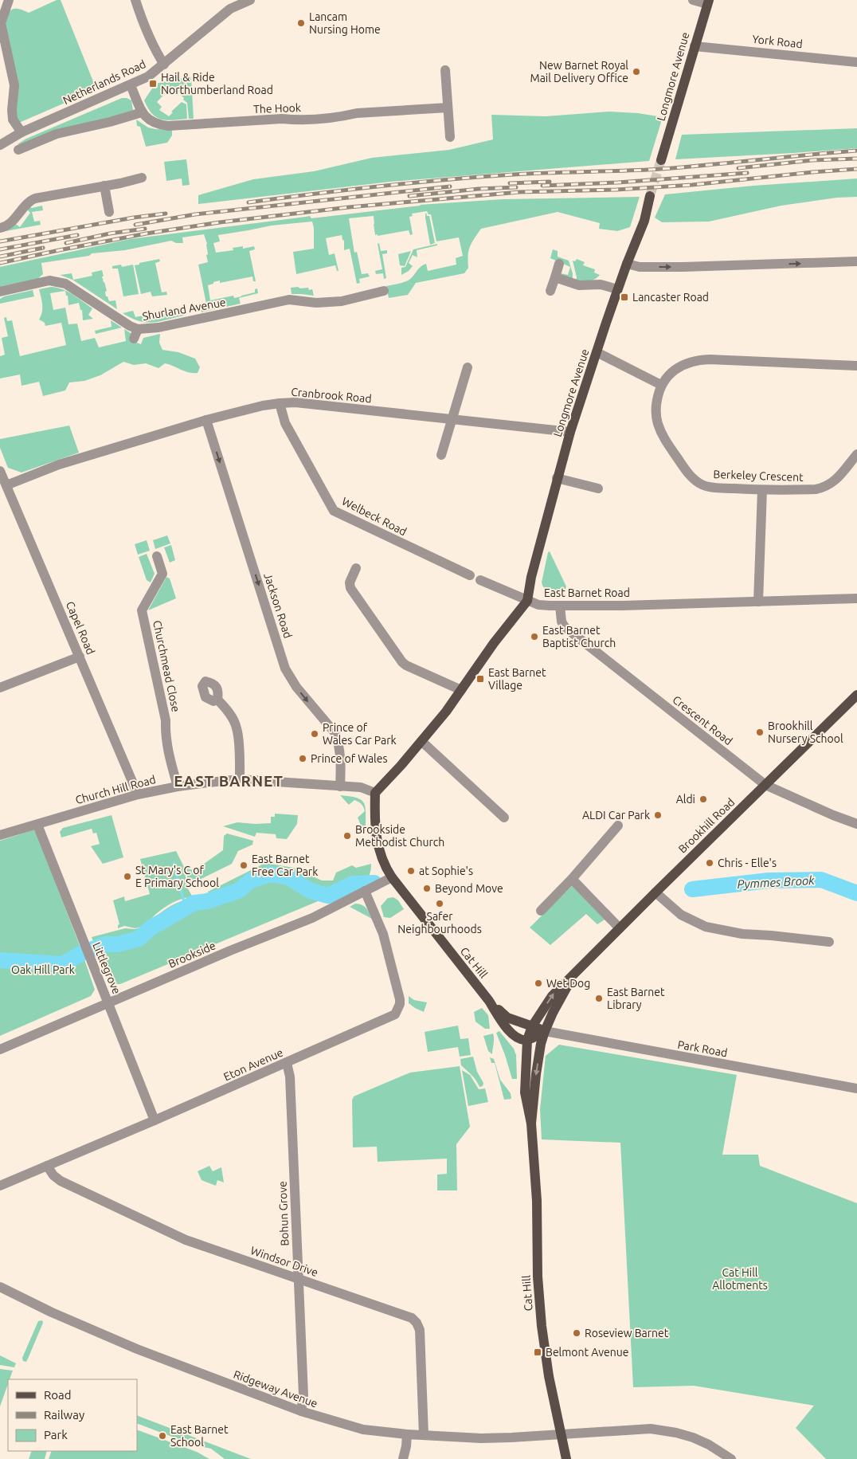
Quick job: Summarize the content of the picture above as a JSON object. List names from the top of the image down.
{
  "streets": {
    "main road": ["Longmore Avenue", "Brookhill Road", "Cat Hill"],
    "street": [
      "York Road",
      "Netherlands Road",
      "The Hook",
      "Shurland Avenue",
      "Cranbrook Road",
      "Berkeley Crescent",
      "Welbeck Road",
      "East Barnet Road",
      "Jackson Road",
      "Capel Road",
      "Churchmead Close",
      "Crescent Road",
      "Church Hill Road",
      "Brookside",
      "Littlegrove",
      "Park Road",
      "Eton Avenue",
      "Bohun Grove",
      "Windsor Drive",
      "Ridgeway Avenue"
    ]
  },
  "crossings": [
    ["York Road", "Longmore Avenue"],
    ["Longmore Avenue", "Cranbrook Road"],
    ["Longmore Avenue", "East Barnet Road"],
    ["Netherlands Road", "The Hook"],
    ["Cranbrook Road", "Welbeck Road"],
    ["Cranbrook Road", "Jackson Road"],
    ["Cranbrook Road", "Capel Road"],
    ["East Barnet Road", "Crescent Road"],
    ["Jackson Road", "Church Hill Road"],
    ["Capel Road", "Church Hill Road"],
    ["Churchmead Close", "Church Hill Road"],
    ["Crescent Road", "Brookhill Road"],
    ["Church Hill Road", "Littlegrove"],
    ["Brookhill Road", "Cat Hill"],
    ["Brookhill Road", "Park Road"],
    ["Brookside", "Cat Hill"],
    ["Brookside", "Littlegrove"],
    ["Brookside", "Eton Avenue"],
    ["Cat Hill", "Park Road"],
    ["Cat Hill", "Ridgeway Avenue"],
    ["Littlegrove", "Eton Avenue"],
    ["Eton Avenue", "Bohun Grove"],
    ["Eton Avenue", "Windsor Drive"],
    ["Bohun Grove", "Windsor Drive"],
    ["Bohun Grove", "Ridgeway Avenue"],
    ["Windsor Drive", "Ridgeway Avenue"]
  ],
  "one_way": ["Jackson Road"],
  "districts": ["EAST BARNET"],
  "water": ["Pymmes Brook"],
  "parks": ["Oak Hill Park", "Cat Hill Allotments"],
  "places": {
    "other": [
      "Lancam Nursing Home",
      "New Barnet Royal Mail Delivery Office",
      "East Barnet Baptist Church",
      "Brookhill Nursery School",
      "Prince of Wales Car Park",
      "Prince of Wales",
      "Aldi",
      "ALDI Car Park",
      "Brookside Methodist Church",
      "Chris - Elle's",
      "East Barnet Free Car Park",
      "at Sophie's",
      "St Mary's C of E Primary School",
      "Beyond Move",
      "Safer Neighbourhoods",
      "Wet Dog",
      "East Barnet Library",
      "Roseview Barnet",
      "East Barnet School"
    ],
    "transit": [
      "Hail & Ride Northumberland Road",
      "Lancaster Road",
      "East Barnet Village",
      "Belmont Avenue"
    ]
  },
  "legend": ["Road", "Railway", "Park"]
}
